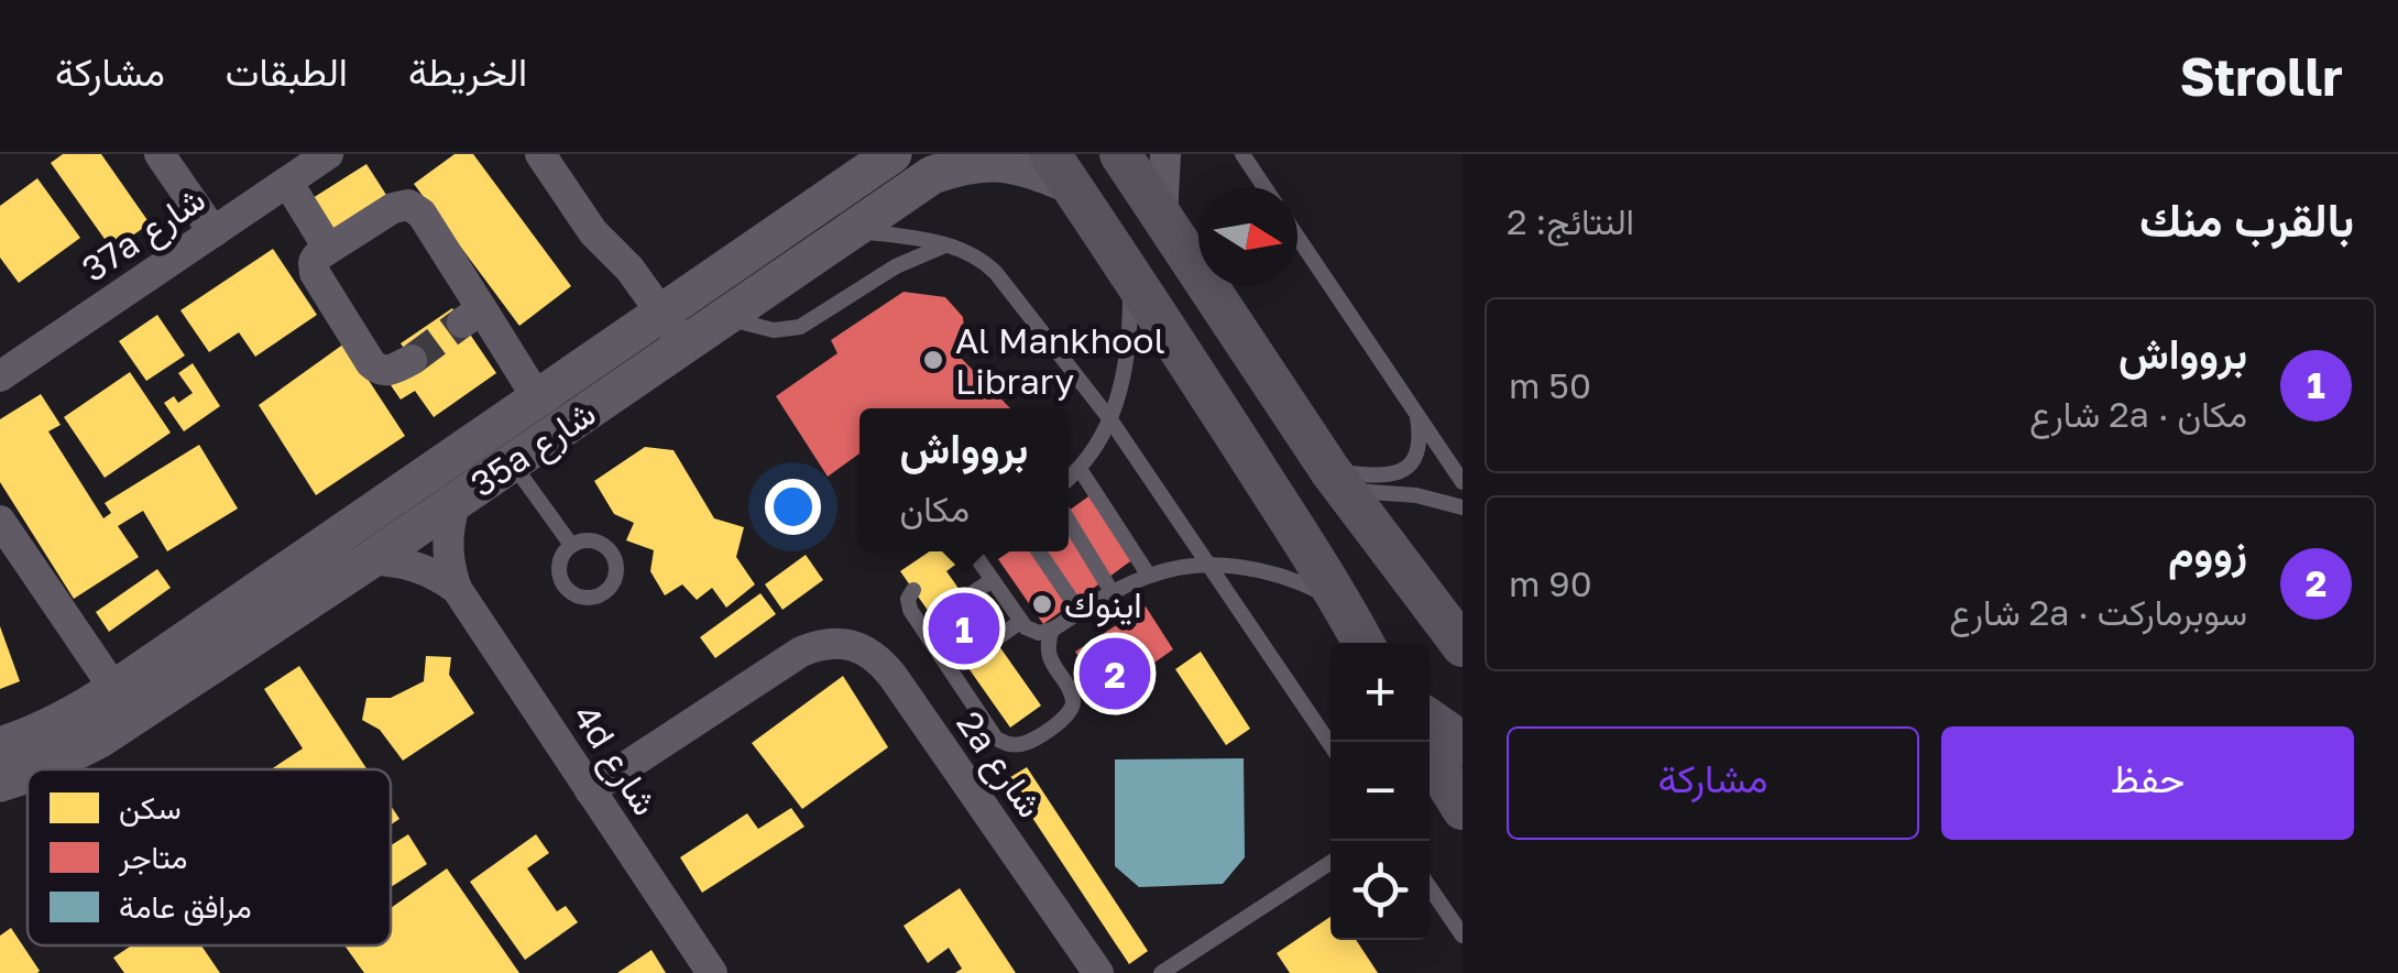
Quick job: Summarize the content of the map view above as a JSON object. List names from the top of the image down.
{
  "streets": {
    "street": [
      "37a شارع",
      "35a شارع",
      "4d شارع",
      "2a شارع"
    ]
  },
  "crossings": [
    ["35a شارع", "4d شارع"],
    ["4d شارع", "2a شارع"]
  ],
  "places": ["Al Mankhool Library", "اينوك"],
  "legend": ["سكن", "متاجر", "مرافق عامة"],
  "north": "right",
  "page": {
    "header": "Strollr",
    "nav": ["الخريطة", "الطبقات", "مشاركة"],
    "heading": ["بالقرب منك", "النتائج: 2"],
    "list": [
      {
        "mark": "1",
        "name": "بروواش",
        "note": "مكان · 2a شارع",
        "value": "50 m"
      },
      {
        "mark": "2",
        "name": "زووم",
        "note": "سوبرماركت · 2a شارع",
        "value": "90 m"
      }
    ],
    "popup": ["بروواش", "مكان"],
    "pins": ["1", "2"],
    "map_buttons": ["+", "−"],
    "buttons": ["حفظ", "مشاركة"]
  }
}
